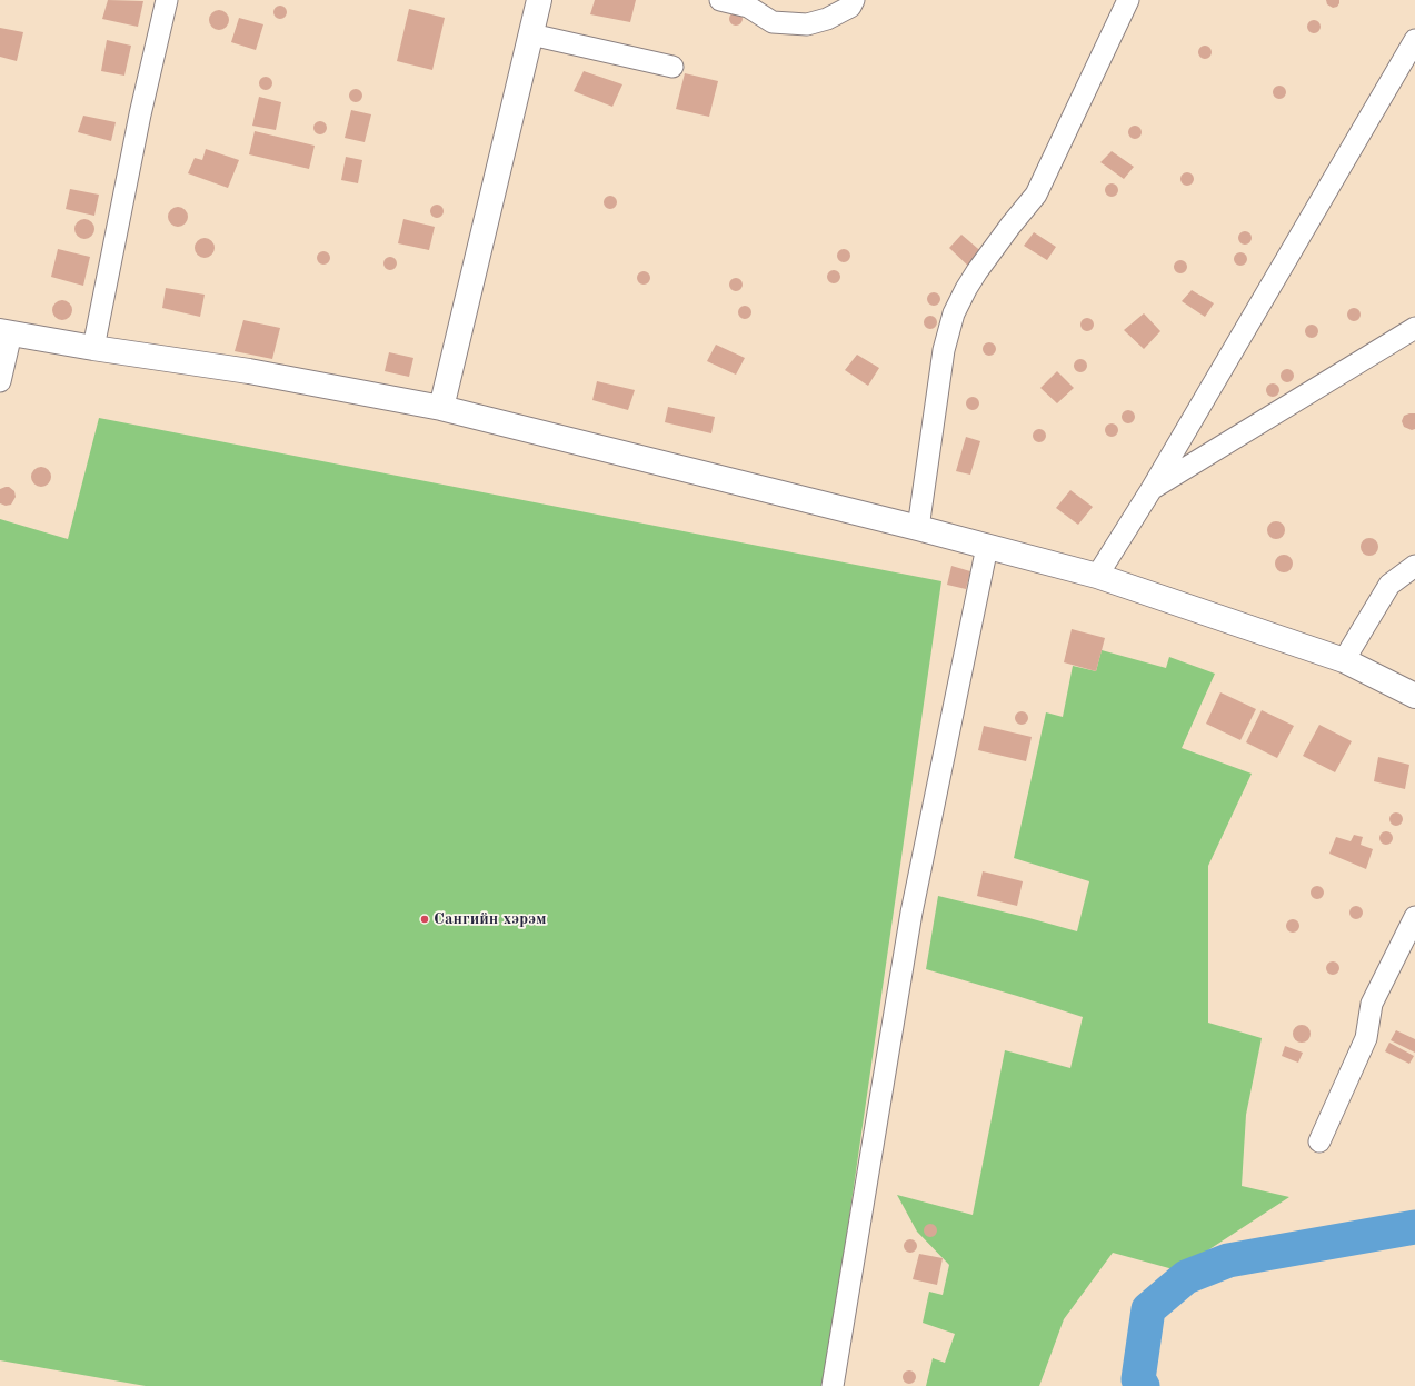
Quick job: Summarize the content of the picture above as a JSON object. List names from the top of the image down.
{
  "places": ["Сангийн хэрэм"]
}
